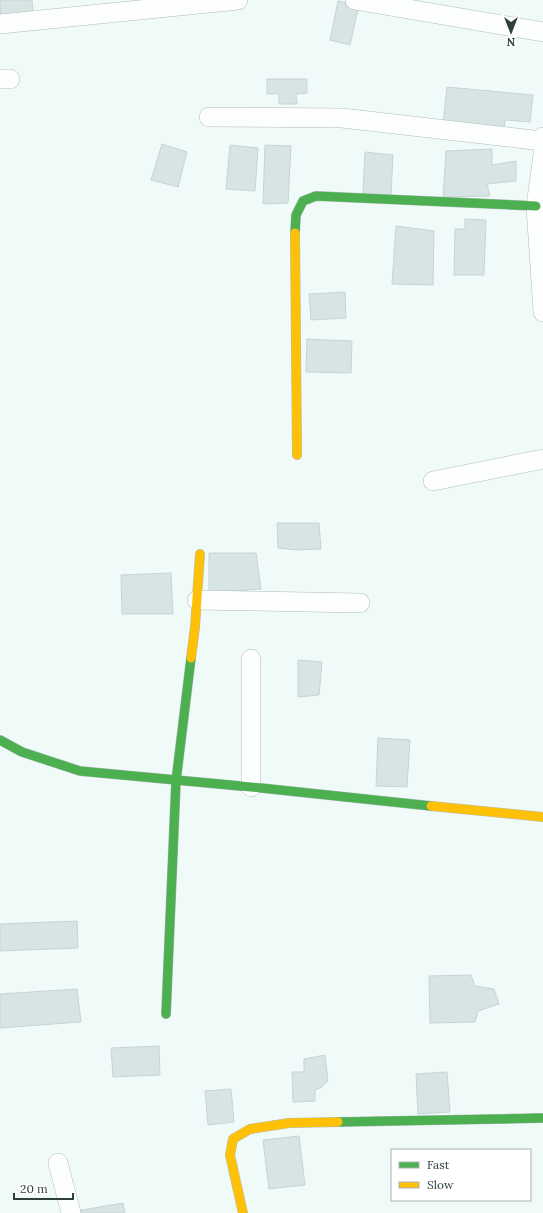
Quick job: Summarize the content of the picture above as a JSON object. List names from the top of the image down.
{
  "legend": ["Fast", "Slow"],
  "scale_bar": "20 m",
  "north": "bottom"
}
